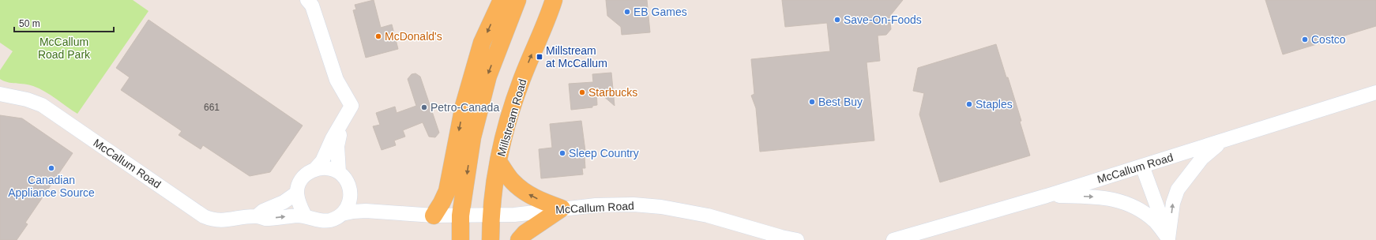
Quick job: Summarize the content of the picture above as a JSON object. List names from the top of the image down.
{
  "streets": {
    "main road": ["Millstream Road"],
    "street": ["McCallum Road"]
  },
  "crossings": [
    ["Millstream Road", "McCallum Road"]
  ],
  "parks": ["McCallum Road Park"],
  "places": {
    "other": [
      "EB Games",
      "Save-On-Foods",
      "McDonald's",
      "Costco",
      "Starbucks",
      "Best Buy",
      "Staples",
      "Petro-Canada",
      "Sleep Country",
      "Canadian Appliance Source"
    ],
    "transit": ["Millstream at McCallum"]
  },
  "house_numbers": ["661"],
  "scale_bar": "50 m"
}
